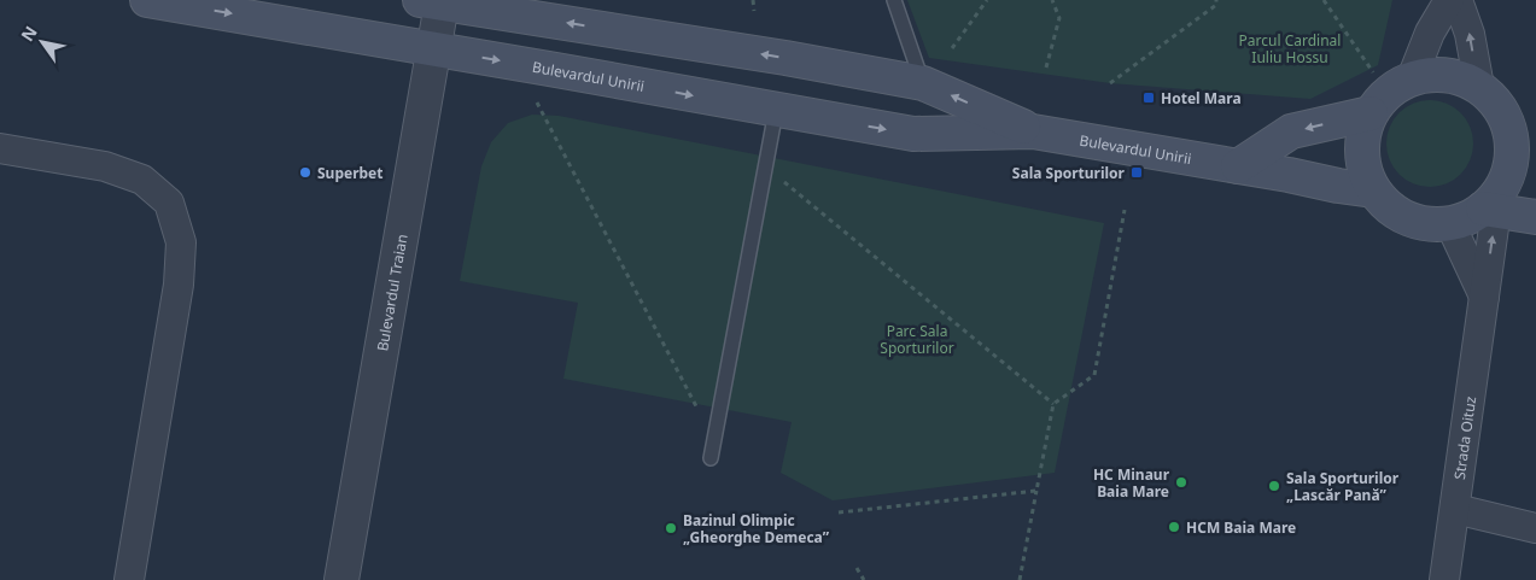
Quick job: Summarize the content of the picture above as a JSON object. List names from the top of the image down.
{
  "streets": {
    "main road": ["Bulevardul Unirii"],
    "street": ["Bulevardul Traian", "Strada Oituz"]
  },
  "crossings": [
    ["Bulevardul Unirii", "Bulevardul Traian"],
    ["Bulevardul Unirii", "Strada Oituz"]
  ],
  "parks": ["Parcul Cardinal Iuliu Hossu", "Parc Sala Sporturilor"],
  "places": {
    "transit": ["Hotel Mara", "Sala Sporturilor"],
    "other": [
      "Superbet",
      "HC Minaur Baia Mare",
      "Sala Sporturilor „Lascăr Pană”",
      "HCM Baia Mare",
      "Bazinul Olimpic „Gheorghe Demeca”"
    ]
  },
  "north": "top left"
}
